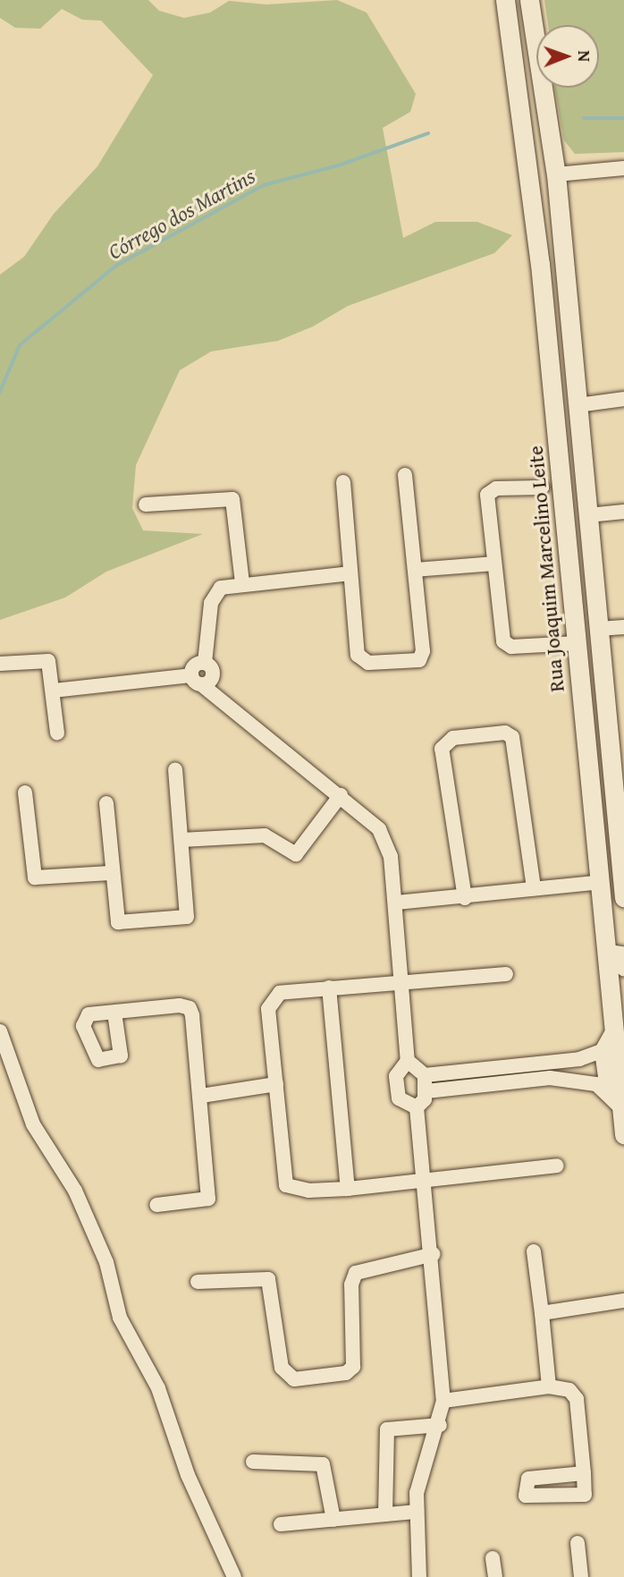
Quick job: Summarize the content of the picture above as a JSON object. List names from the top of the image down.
{
  "streets": {
    "main road": ["Rua Joaquim Marcelino Leite"]
  },
  "water": ["Córrego dos Martins"],
  "north": "right"
}
